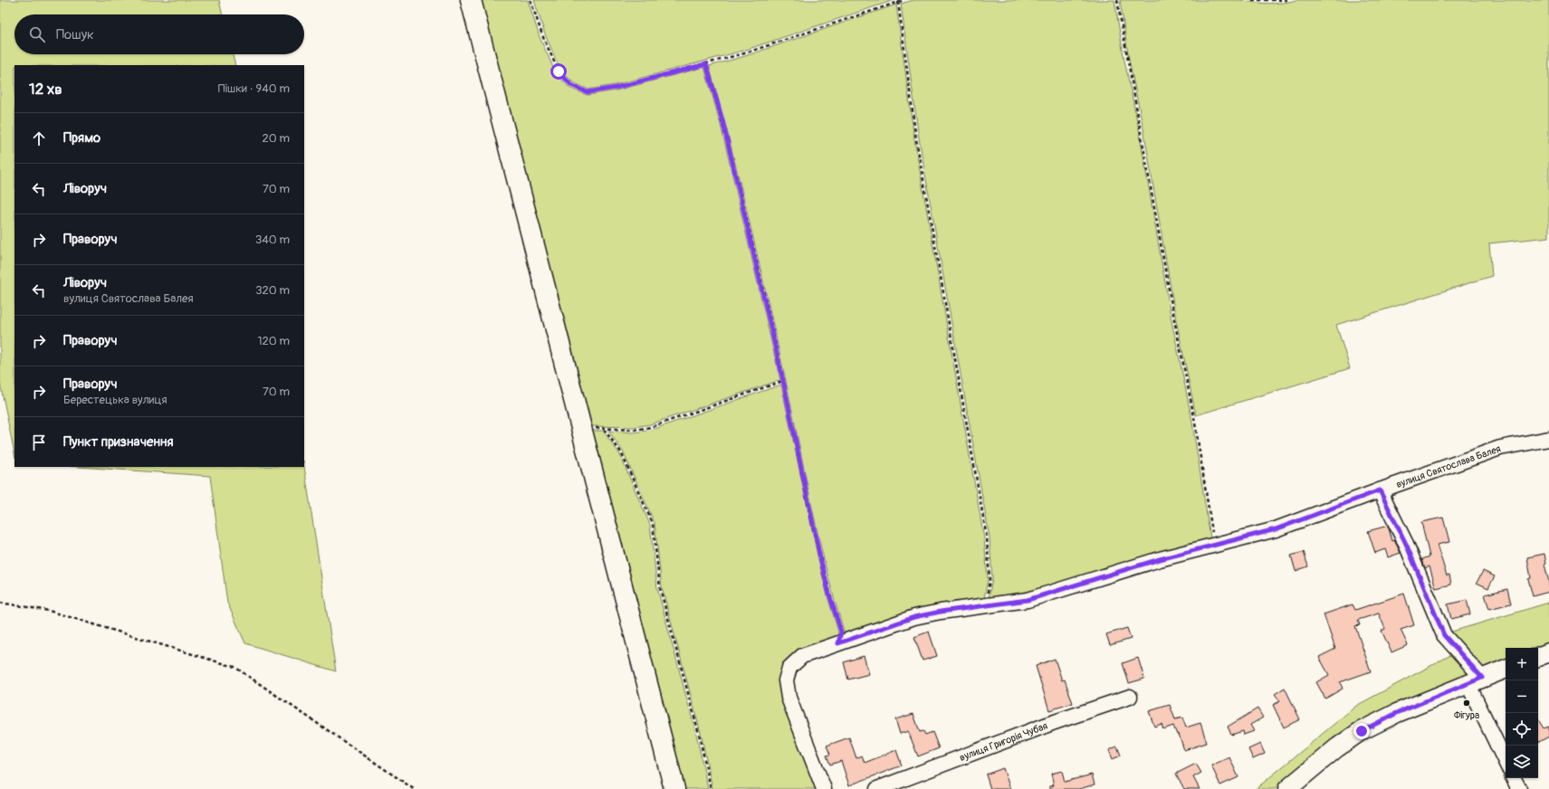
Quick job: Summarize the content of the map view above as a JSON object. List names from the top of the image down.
{
  "streets": {
    "street": ["вулиця Святослава Балея", "вулиця Григорія Чубая"]
  },
  "places": ["Фігура"],
  "page": {
    "search": "Пошук",
    "heading": ["12 хв", "Пішки · 940 m"],
    "list": [
      ["Прямо", "20 m"],
      ["Ліворуч", "70 m"],
      ["Праворуч", "340 m"],
      ["Ліворуч", "вулиця Святослава Балея", "320 m"],
      ["Праворуч", "120 m"],
      ["Праворуч", "Берестецька вулиця", "70 m"],
      "Пункт призначення"
    ],
    "map_buttons": ["+", "−"]
  }
}
